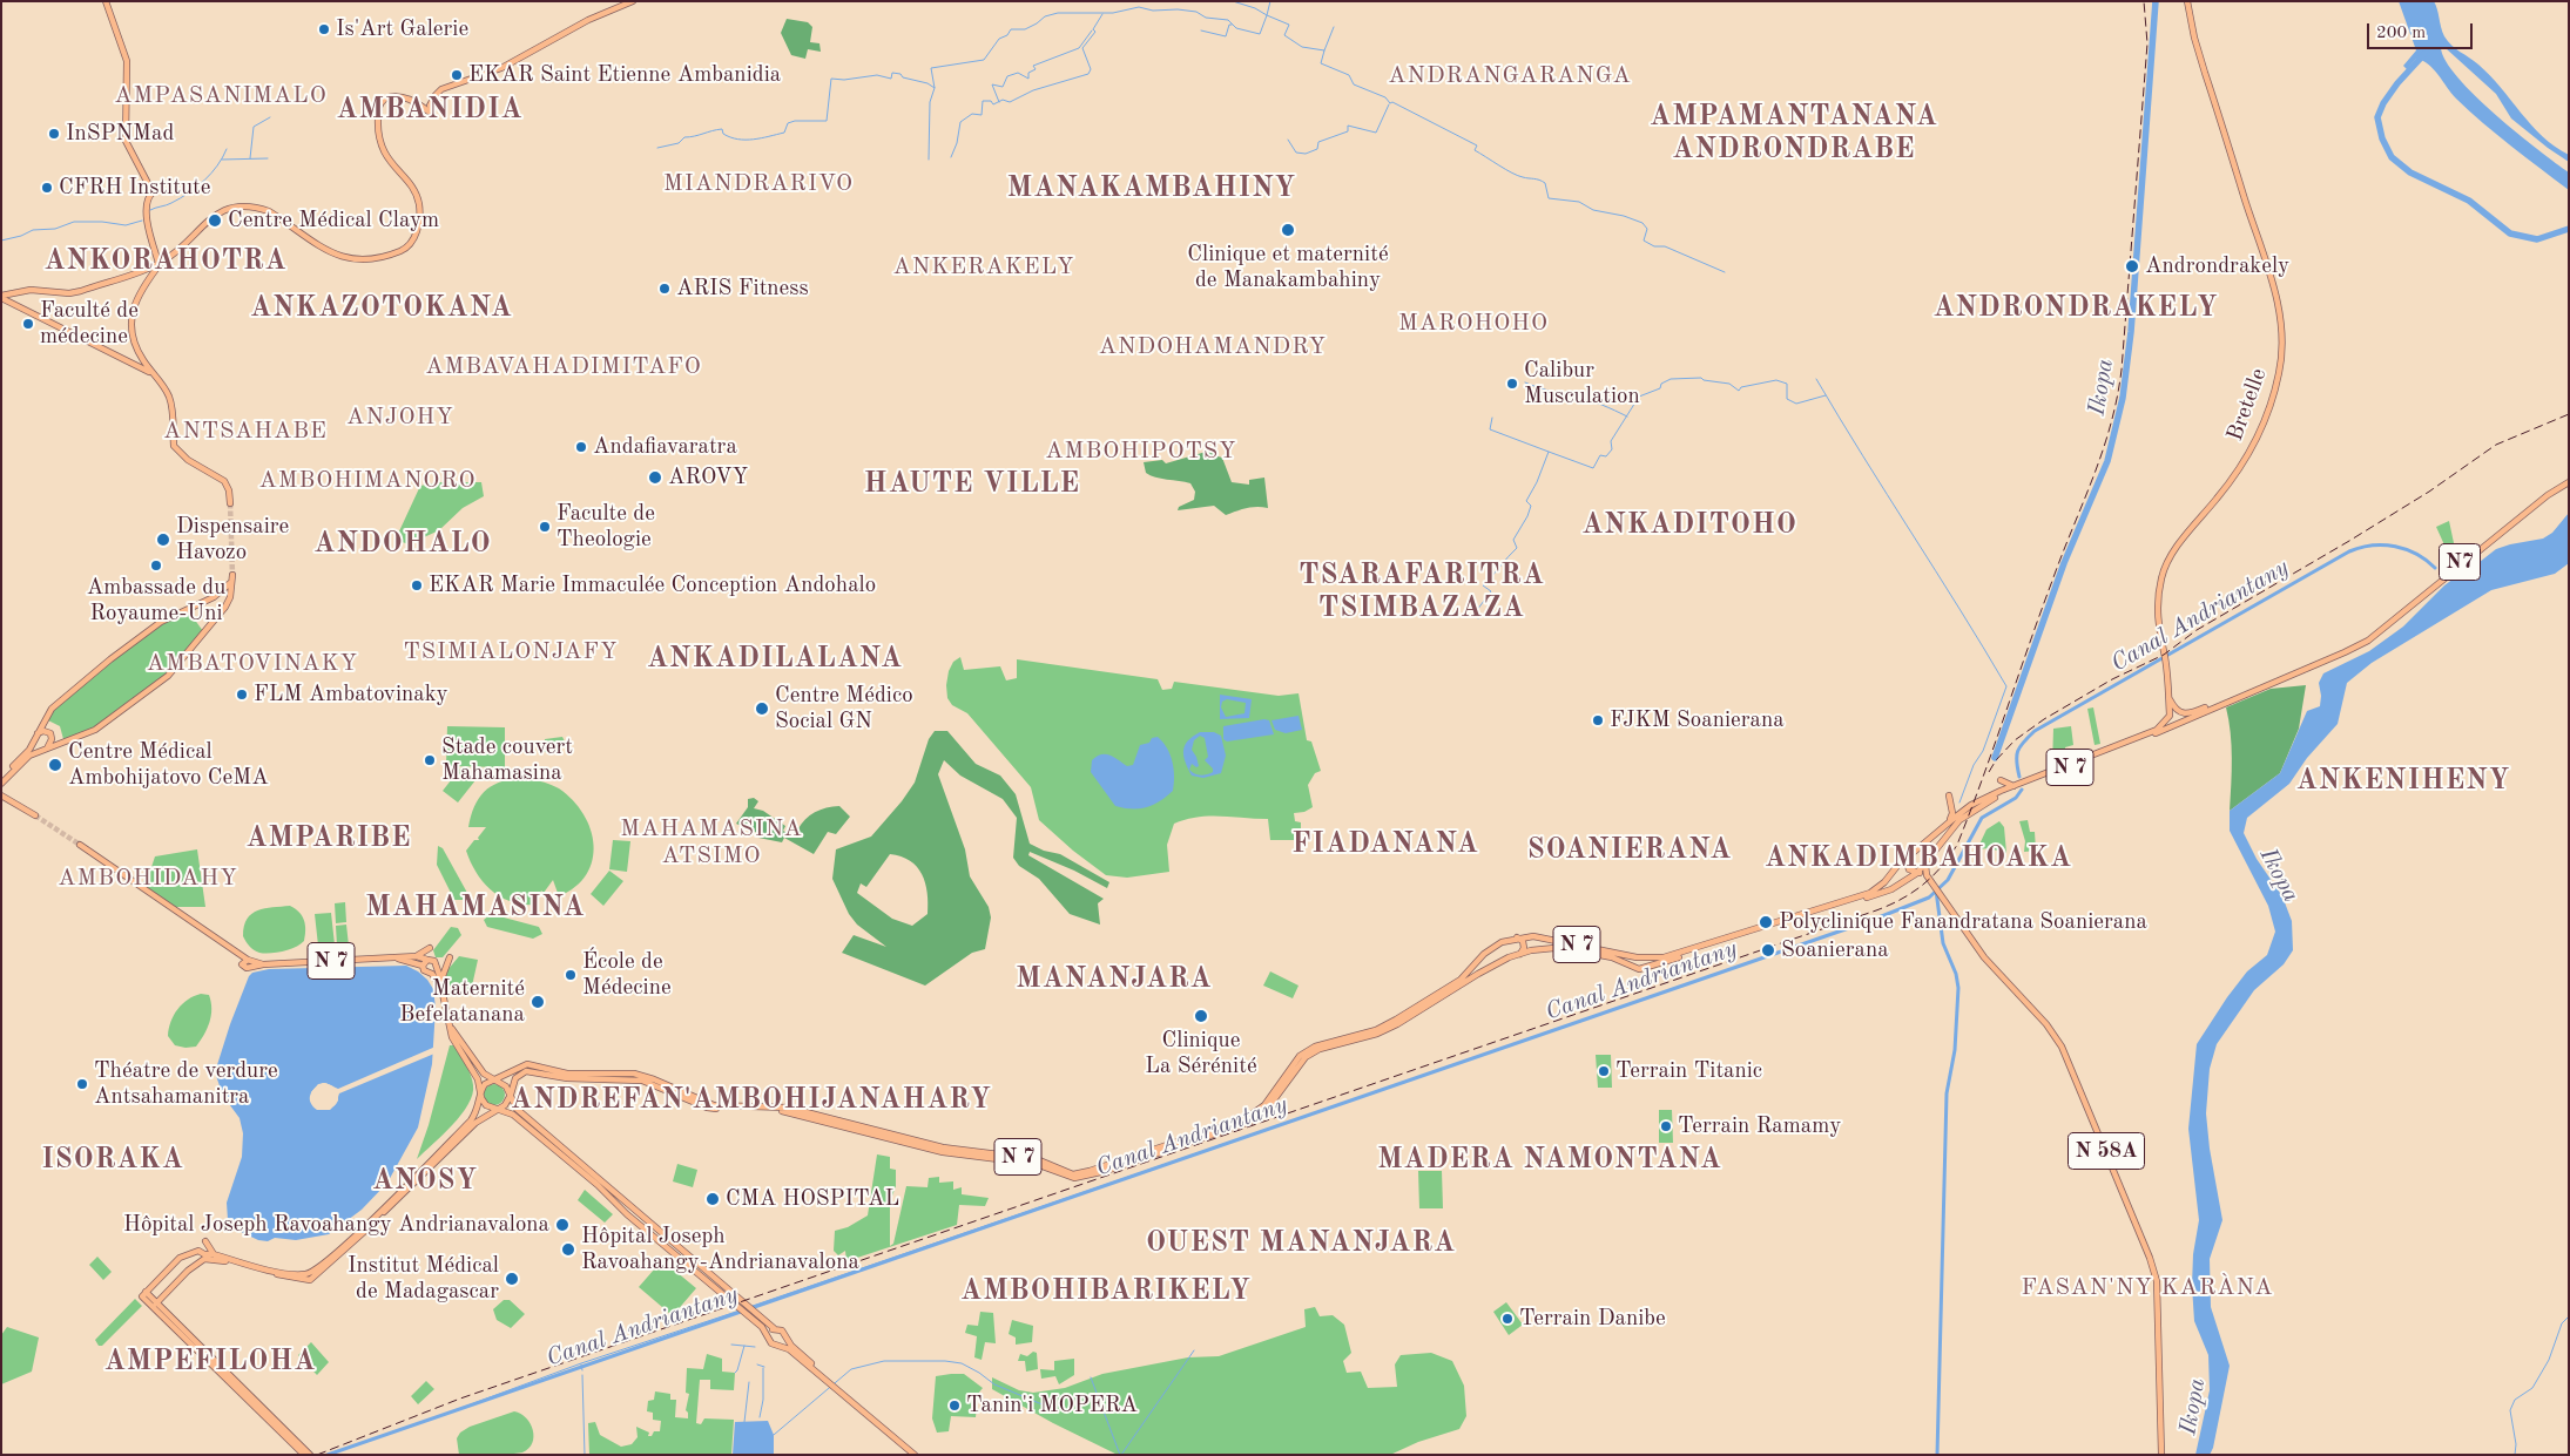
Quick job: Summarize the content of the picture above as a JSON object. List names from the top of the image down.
{
  "streets": {
    "main road": [
      "Bretelle",
      "N7",
      "N 7",
      "N 58A"
    ]
  },
  "crossings": [
    ["Bretelle", "N 7"],
    ["N7", "N 7"]
  ],
  "districts": [
    "ANDRANGARANGA",
    "AMPASANIMALO",
    "AMBANIDIA",
    "AMPAMANTANANA ANDRONDRABE",
    "MIANDRARIVO",
    "MANAKAMBAHINY",
    "ANKORAHOTRA",
    "ANKERAKELY",
    "ANKAZOTOKANA",
    "ANDRONDRAKELY",
    "MAROHOHO",
    "ANDOHAMANDRY",
    "AMBAVAHADIMITAFO",
    "ANJOHY",
    "ANTSAHABE",
    "AMBOHIPOTSY",
    "AMBOHIMANORO",
    "HAUTE VILLE",
    "ANKADITOHO",
    "ANDOHALO",
    "TSARAFARITRA TSIMBAZAZA",
    "TSIMIALONJAFY",
    "ANKADILALANA",
    "AMBATOVINAKY",
    "ANKENIHENY",
    "MAHAMASINA ATSIMO",
    "AMPARIBE",
    "FIADANANA",
    "SOANIERANA",
    "ANKADIMBAHOAKA",
    "AMBOHIDAHY",
    "MAHAMASINA",
    "MANANJARA",
    "ANDREFAN'AMBOHIJANAHARY",
    "ISORAKA",
    "MADERA NAMONTANA",
    "ANOSY",
    "OUEST MANANJARA",
    "FASAN'NY KARÀNA",
    "AMBOHIBARIKELY",
    "AMPEFILOHA"
  ],
  "water": ["Ikopa", "Canal Andriantany"],
  "places": [
    "Is'Art Galerie",
    "EKAR Saint Etienne Ambanidia",
    "InSPNMad",
    "CFRH Institute",
    "Centre Médical Claym",
    "Clinique et maternité de Manakambahiny",
    "Androndrakely",
    "ARIS Fitness",
    "Faculté de médecine",
    "Calibur Musculation",
    "Andafiavaratra",
    "AROVY",
    "Faculte de Theologie",
    "Dispensaire Havozo",
    "Ambassade du Royaume-Uni",
    "EKAR Marie Immaculée Conception Andohalo",
    "FLM Ambatovinaky",
    "Centre Médico Social GN",
    "FJKM Soanierana",
    "Stade couvert Mahamasina",
    "Centre Médical Ambohijatovo CeMA",
    "Polyclinique Fanandratana Soanierana",
    "Soanierana",
    "École de Médecine",
    "Maternité Befelatanana",
    "Clinique La Sérénité",
    "Terrain Titanic",
    "Théatre de verdure Antsahamanitra",
    "Terrain Ramamy",
    "CMA HOSPITAL",
    "Hôpital Joseph Ravoahangy Andrianavalona",
    "Hôpital Joseph Ravoahangy-Andrianavalona",
    "Institut Médical de Madagascar",
    "Terrain Danibe",
    "Tanin'i MOPERA"
  ],
  "scale_bar": "200 m"
}
